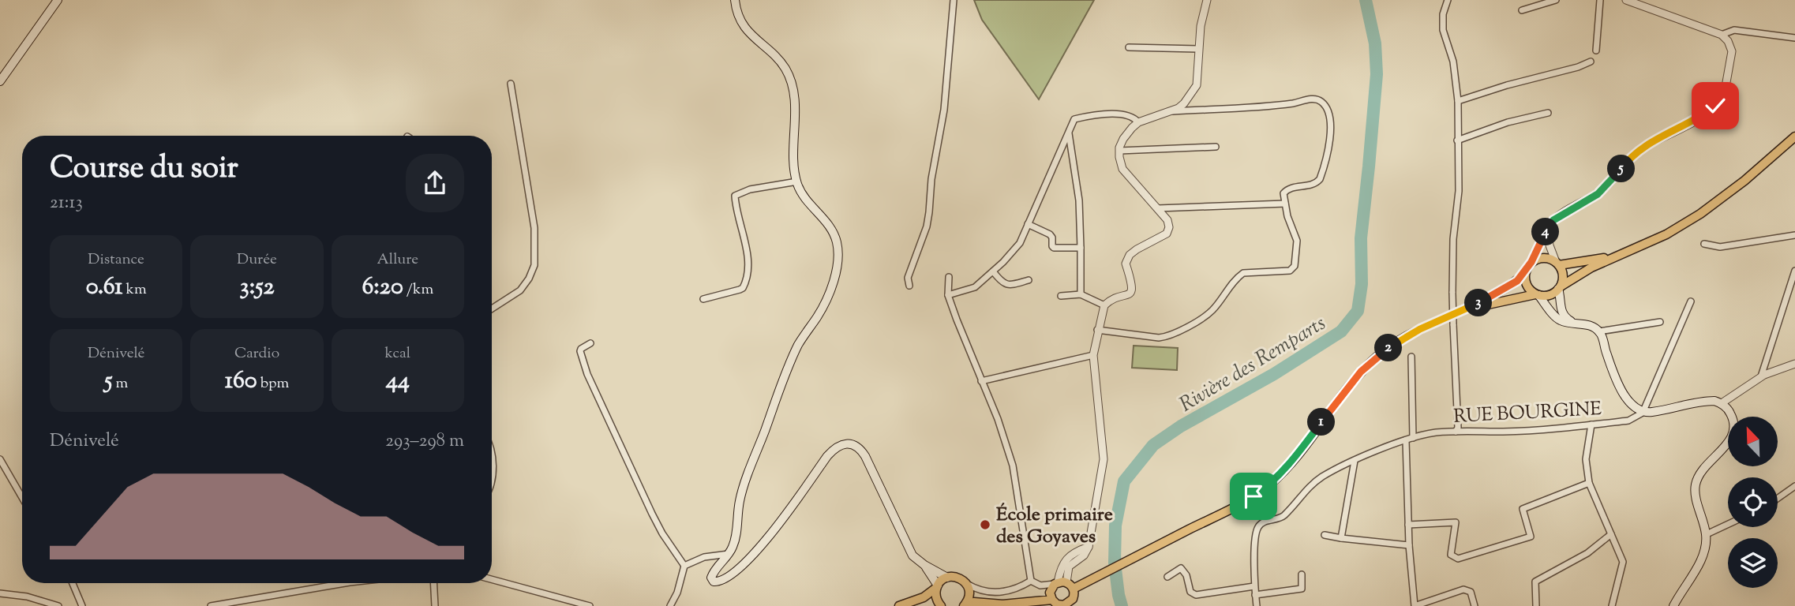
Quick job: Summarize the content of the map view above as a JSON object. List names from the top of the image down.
{
  "streets": {
    "street": ["RUE BOURGINE"]
  },
  "water": ["Rivière des Remparts"],
  "places": ["École primaire des Goyaves"],
  "north": "top left",
  "page": {
    "heading": ["Course du soir", "21:13"],
    "pins": [
      "5",
      "4",
      "3",
      "2",
      "1"
    ],
    "stats": [
      ["Distance", "0.61 km"],
      ["Durée", "3:52"],
      ["Allure", "6:20 /km"],
      ["Dénivelé", "5 m"],
      ["Cardio", "160 bpm"],
      ["kcal", "44"]
    ],
    "chart": ["Dénivelé", "293–298 m"]
  }
}
